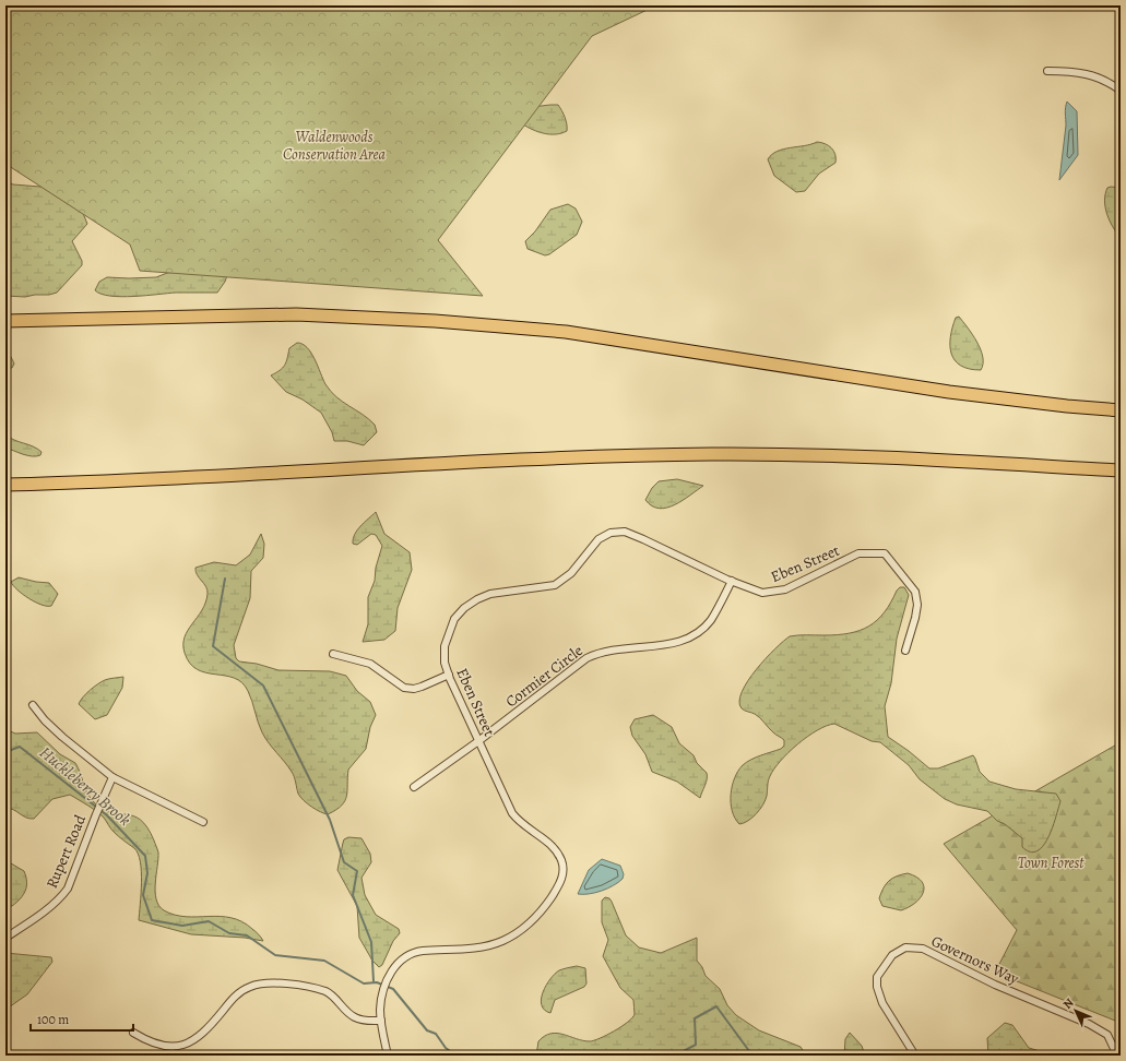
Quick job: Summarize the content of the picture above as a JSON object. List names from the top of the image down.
{
  "streets": {
    "street": [
      "Eben Street",
      "Cormier Circle",
      "Rupert Road",
      "Governors Way"
    ]
  },
  "crossings": [
    ["Eben Street", "Cormier Circle"]
  ],
  "water": ["Huckleberry Brook"],
  "parks": ["Waldenwoods Conservation Area", "Town Forest"],
  "scale_bar": "100 m",
  "north": "top left"
}
